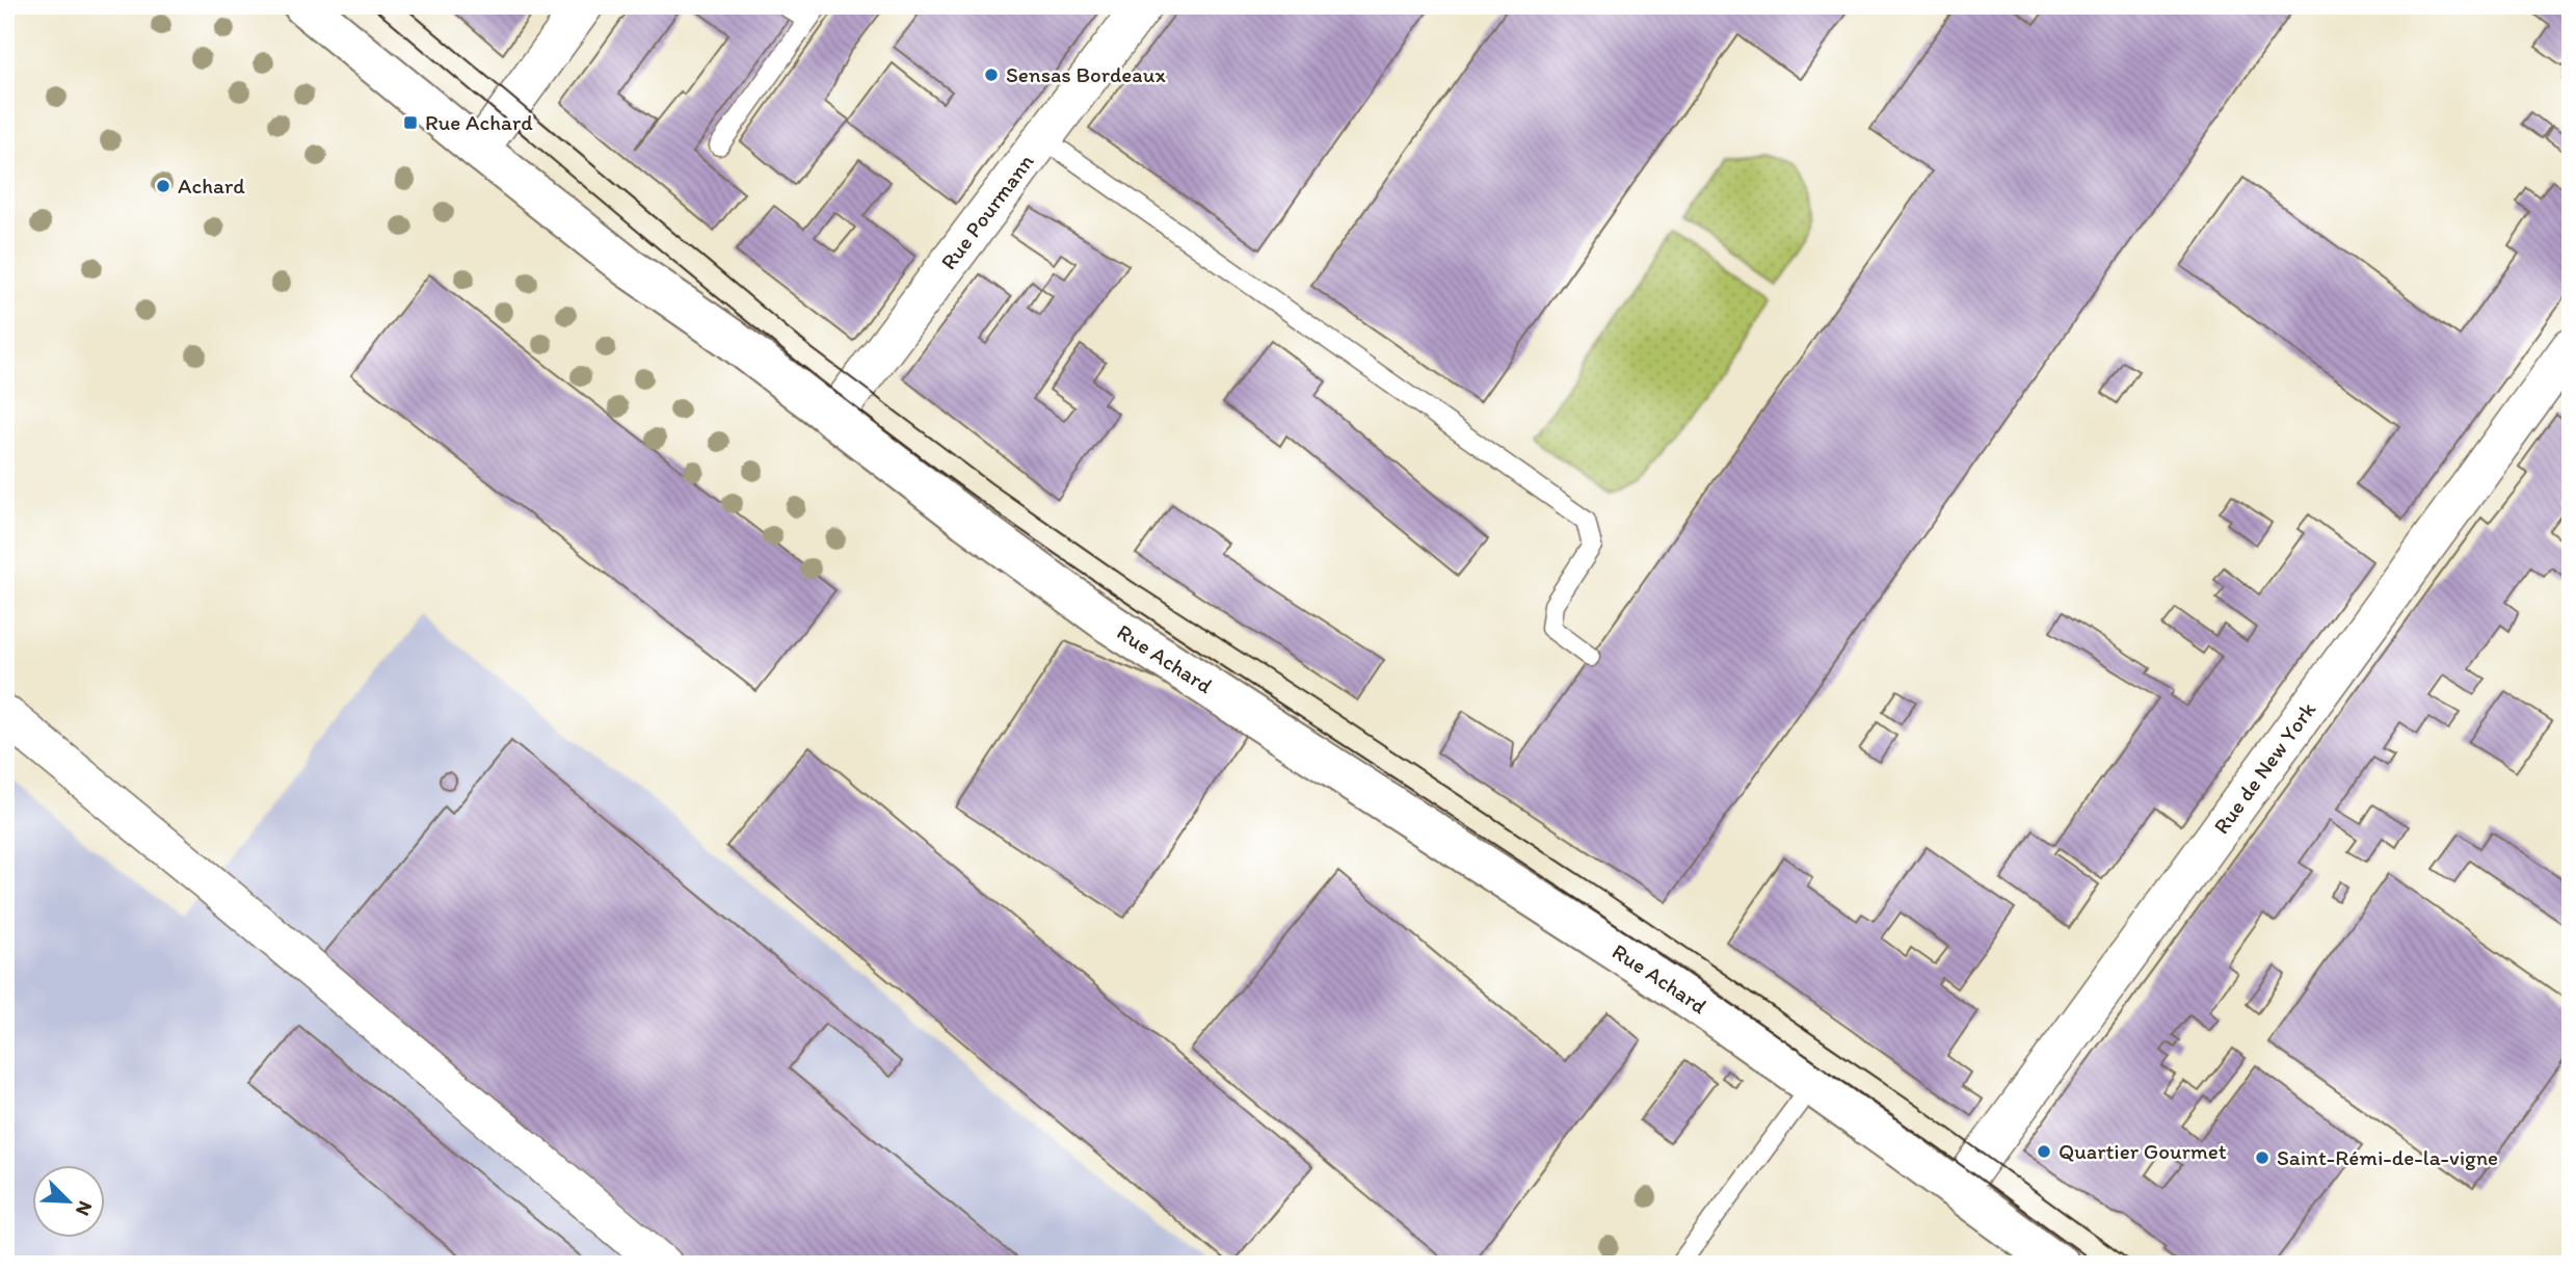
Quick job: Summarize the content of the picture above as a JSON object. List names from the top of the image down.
{
  "streets": {
    "street": ["Rue Pourmann", "Rue Achard", "Rue de New York"]
  },
  "crossings": [
    ["Rue Pourmann", "Rue Achard"],
    ["Rue Achard", "Rue de New York"]
  ],
  "places": {
    "other": [
      "Sensas Bordeaux",
      "Achard",
      "Quartier Gourmet",
      "Saint-Rémi-de-la-vigne"
    ],
    "transit": ["Rue Achard"]
  },
  "north": "bottom right"
}
